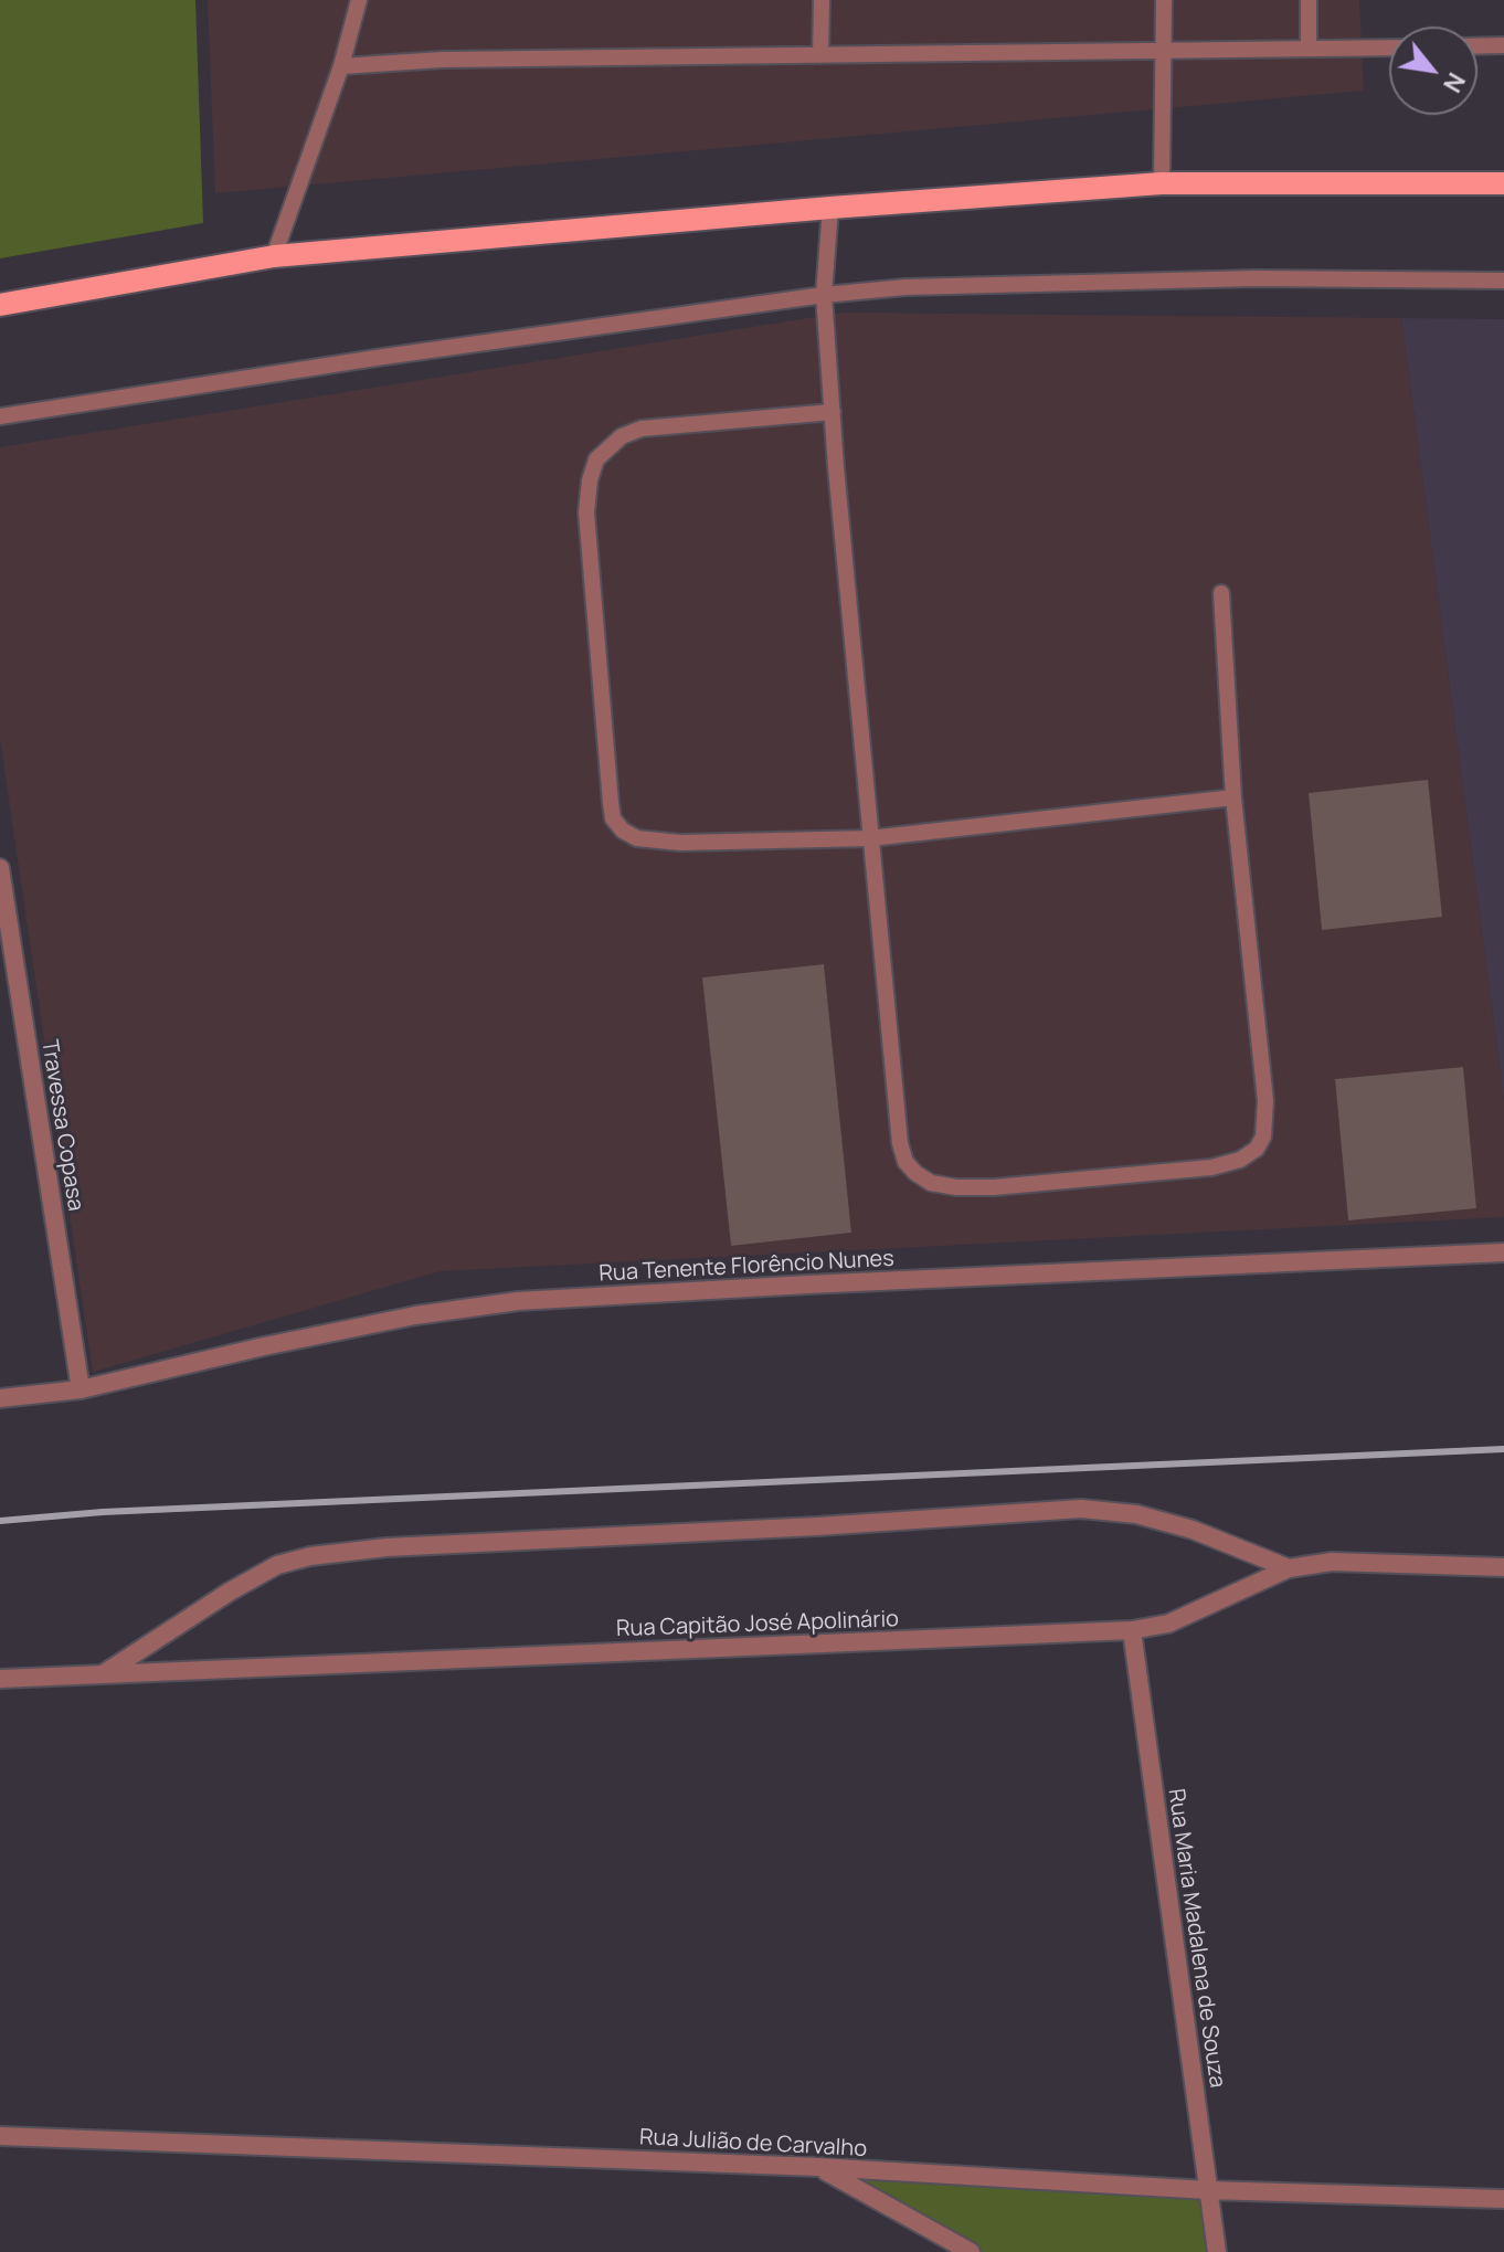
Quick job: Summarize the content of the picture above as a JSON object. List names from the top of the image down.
{
  "streets": {
    "street": [
      "Travessa Copasa",
      "Rua Tenente Florêncio Nunes",
      "Rua Capitão José Apolinário",
      "Rua Maria Madalena de Souza",
      "Rua Julião de Carvalho"
    ]
  },
  "crossings": [
    ["Travessa Copasa", "Rua Tenente Florêncio Nunes"],
    ["Rua Capitão José Apolinário", "Rua Maria Madalena de Souza"],
    ["Rua Maria Madalena de Souza", "Rua Julião de Carvalho"]
  ],
  "north": "bottom right"
}
